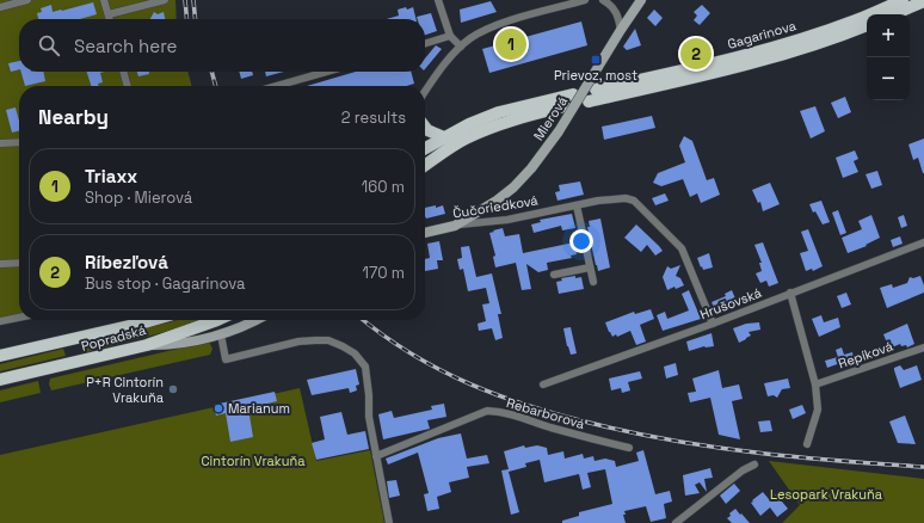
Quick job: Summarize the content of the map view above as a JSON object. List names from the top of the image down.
{
  "streets": {
    "main road": ["Gagarinova", "Popradská"],
    "street": [
      "Mierová",
      "Čučoriedková",
      "Hrušovská",
      "Repíková",
      "Rebarborová"
    ]
  },
  "crossings": [
    ["Mierová", "Čučoriedková"],
    ["Čučoriedková", "Hrušovská"]
  ],
  "parks": ["Cintorín Vrakuňa", "Lesopark Vrakuňa"],
  "places": {
    "transit": ["Prievoz, most"],
    "other": ["P+R Cintorín Vrakuňa", "Marianum"]
  },
  "page": {
    "map_buttons": ["+", "−"],
    "search": "Search here",
    "pins": ["1", "2"],
    "heading": ["Nearby", "2 results"],
    "list": [
      {
        "mark": "1",
        "name": "Triaxx",
        "note": "Shop · Mierová",
        "value": "160 m"
      },
      {
        "mark": "2",
        "name": "Ríbezľová",
        "note": "Bus stop · Gagarinova",
        "value": "170 m"
      }
    ]
  }
}
